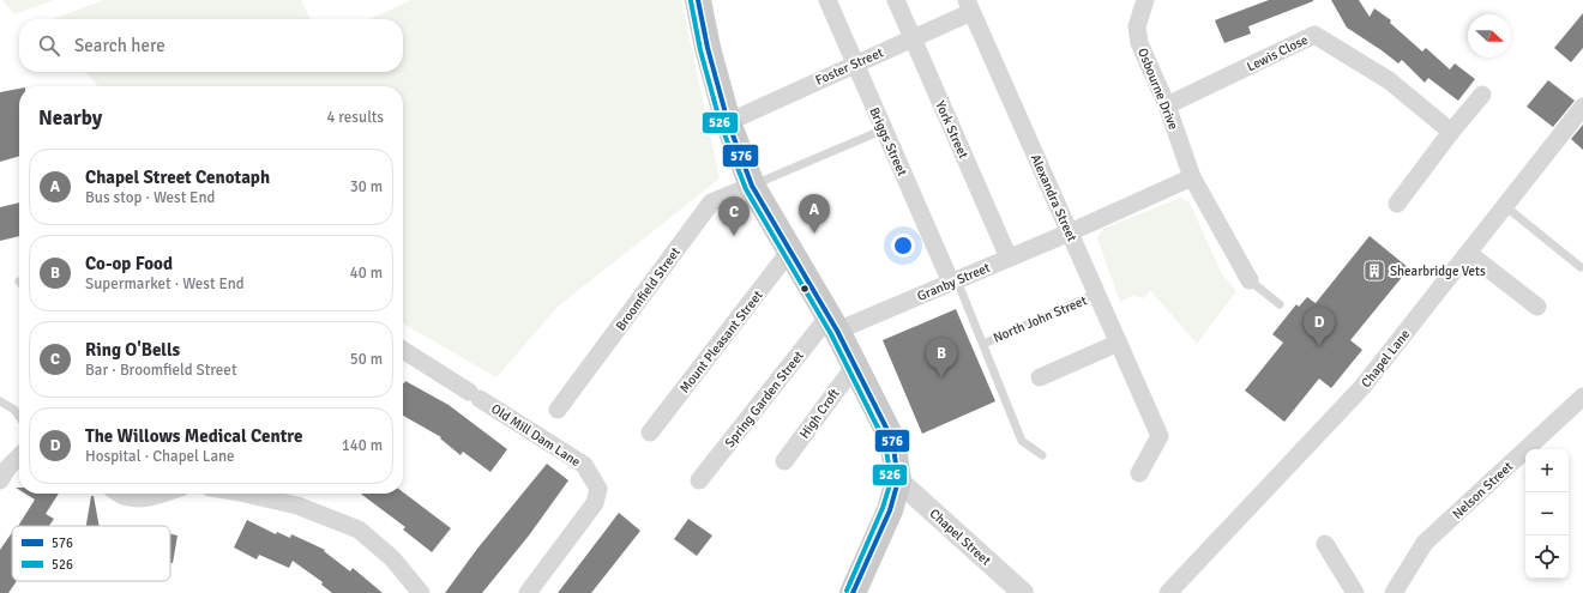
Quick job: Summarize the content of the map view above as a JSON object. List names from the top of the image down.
{
  "streets": {
    "street": [
      "Lewis Close",
      "Foster Street",
      "Osbourne Drive",
      "York Street",
      "Briggs Street",
      "Alexandra Street",
      "Granby Street",
      "Broomfield Street",
      "Mount Pleasant Street",
      "Chapel Lane",
      "Spring Garden Street",
      "High Croft",
      "Old Mill Dam Lane",
      "Nelson Street",
      "Chapel Street"
    ],
    "lane": ["North John Street"]
  },
  "crossings": [
    ["Lewis Close", "Osbourne Drive"],
    ["Foster Street", "York Street"],
    ["Foster Street", "Briggs Street"],
    ["Foster Street", "Alexandra Street"],
    ["York Street", "Granby Street"],
    ["Briggs Street", "Granby Street"],
    ["Alexandra Street", "Granby Street"],
    ["Alexandra Street", "North John Street"],
    ["Granby Street", "Spring Garden Street"]
  ],
  "places": {
    "building": ["Shearbridge Vets"]
  },
  "lines": ["transit line 576", "transit line 526"],
  "legend": ["576", "526"],
  "north": "right",
  "page": {
    "search": "Search here",
    "heading": ["Nearby", "4 results"],
    "list": [
      {
        "mark": "A",
        "name": "Chapel Street Cenotaph",
        "note": "Bus stop · West End",
        "value": "30 m"
      },
      {
        "mark": "B",
        "name": "Co-op Food",
        "note": "Supermarket · West End",
        "value": "40 m"
      },
      {
        "mark": "C",
        "name": "Ring O'Bells",
        "note": "Bar · Broomfield Street",
        "value": "50 m"
      },
      {
        "mark": "D",
        "name": "The Willows Medical Centre",
        "note": "Hospital · Chapel Lane",
        "value": "140 m"
      }
    ],
    "pins": [
      "A",
      "C",
      "D",
      "B"
    ],
    "map_buttons": ["+", "−"]
  }
}
